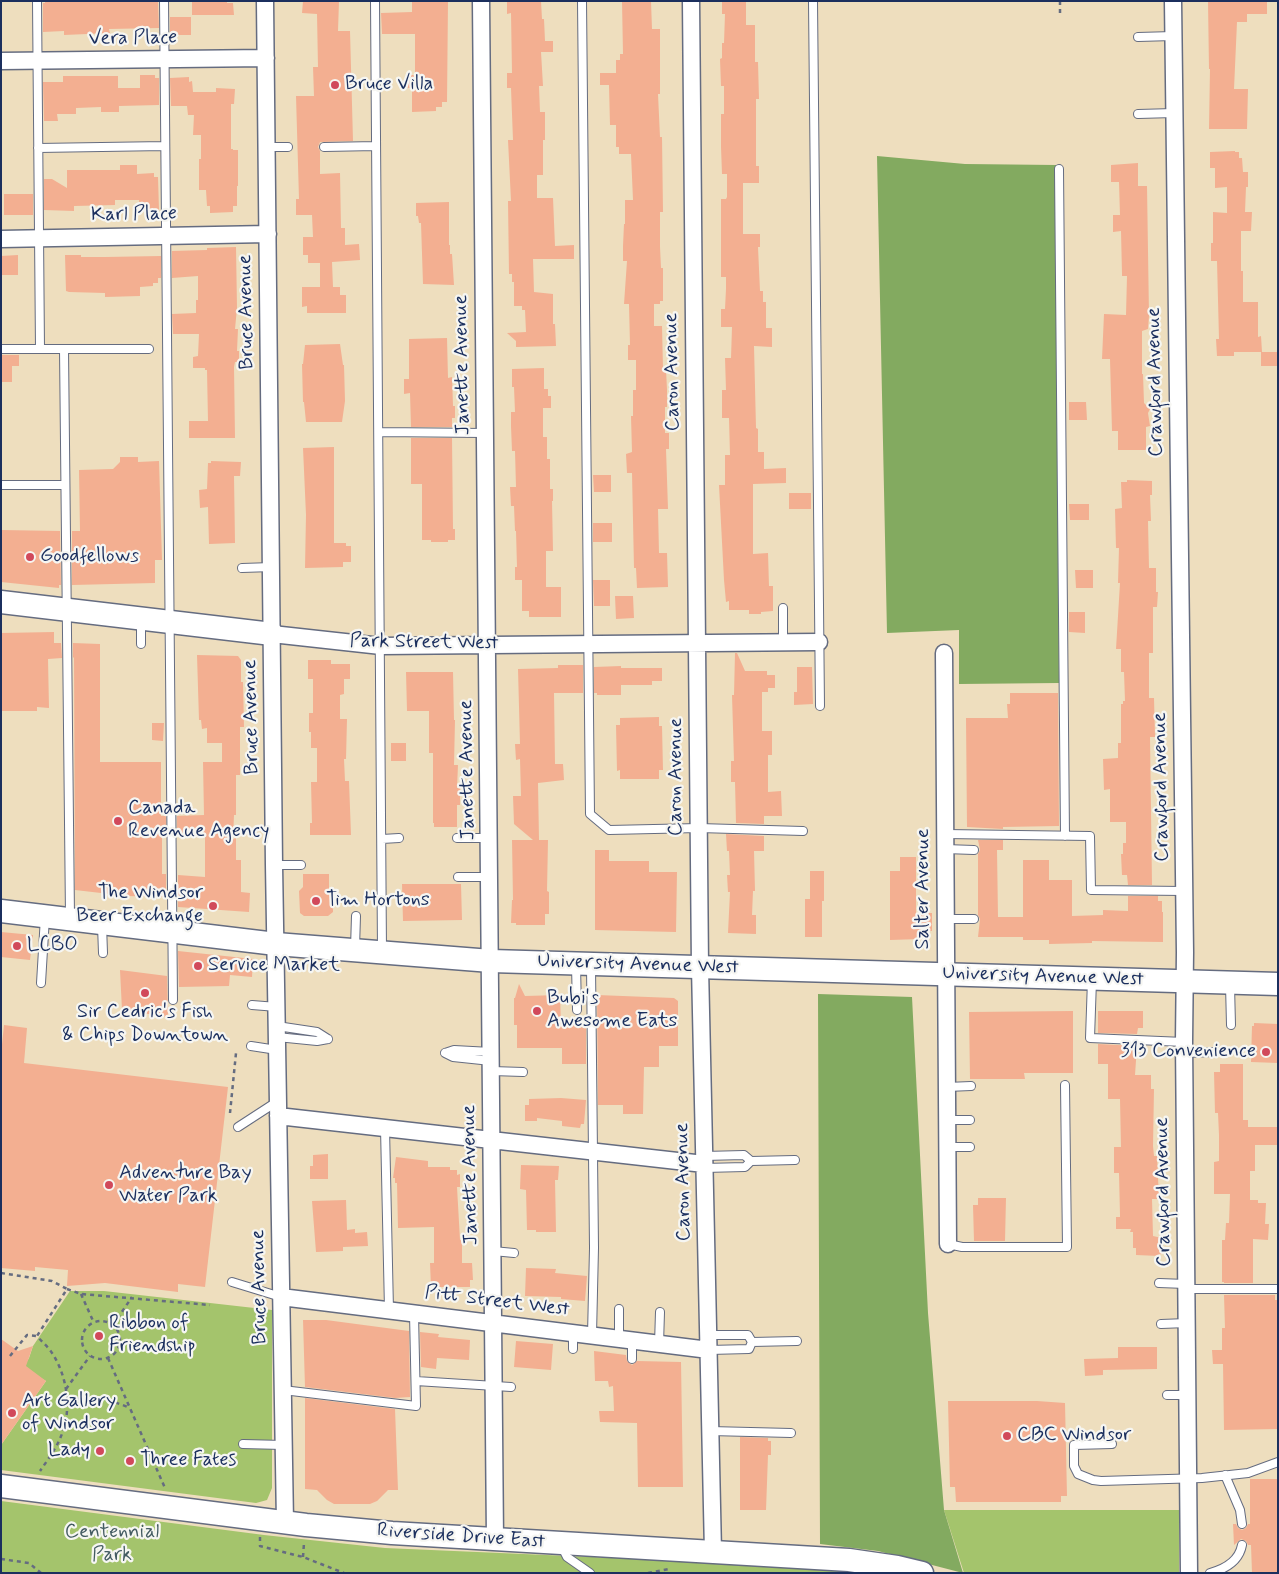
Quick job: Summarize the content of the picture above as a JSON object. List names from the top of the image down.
{
  "streets": {
    "main road": ["Park Street West", "University Avenue West", "Riverside Drive East"],
    "street": [
      "Vera Place",
      "Karl Place",
      "Bruce Avenue",
      "Janette Avenue",
      "Caron Avenue",
      "Crawford Avenue",
      "Salter Avenue",
      "Pitt Street West"
    ]
  },
  "crossings": [
    ["Vera Place", "Bruce Avenue"],
    ["Karl Place", "Bruce Avenue"],
    ["Bruce Avenue", "Park Street West"],
    ["Bruce Avenue", "University Avenue West"],
    ["Bruce Avenue", "Pitt Street West"],
    ["Bruce Avenue", "Riverside Drive East"],
    ["Janette Avenue", "Park Street West"],
    ["Janette Avenue", "University Avenue West"],
    ["Janette Avenue", "Pitt Street West"],
    ["Janette Avenue", "Riverside Drive East"],
    ["Caron Avenue", "Park Street West"],
    ["Caron Avenue", "University Avenue West"],
    ["Caron Avenue", "Pitt Street West"],
    ["Caron Avenue", "Riverside Drive East"],
    ["Crawford Avenue", "University Avenue West"],
    ["Salter Avenue", "University Avenue West"]
  ],
  "parks": ["Centennial Park"],
  "places": [
    "Bruce Villa",
    "Goodfellows",
    "Canada Revenue Agency",
    "Tim Hortons",
    "The Windsor Beer Exchange",
    "LCBO",
    "Service Market",
    "Sir Cedric's Fish & Chips Downtown",
    "Bubi's Awesome Eats",
    "313 Convenience",
    "Adventure Bay Water Park",
    "Ribbon of Friendship",
    "Art Gallery of Windsor",
    "CBC Windsor",
    "Lady",
    "Three Fates"
  ]
}
